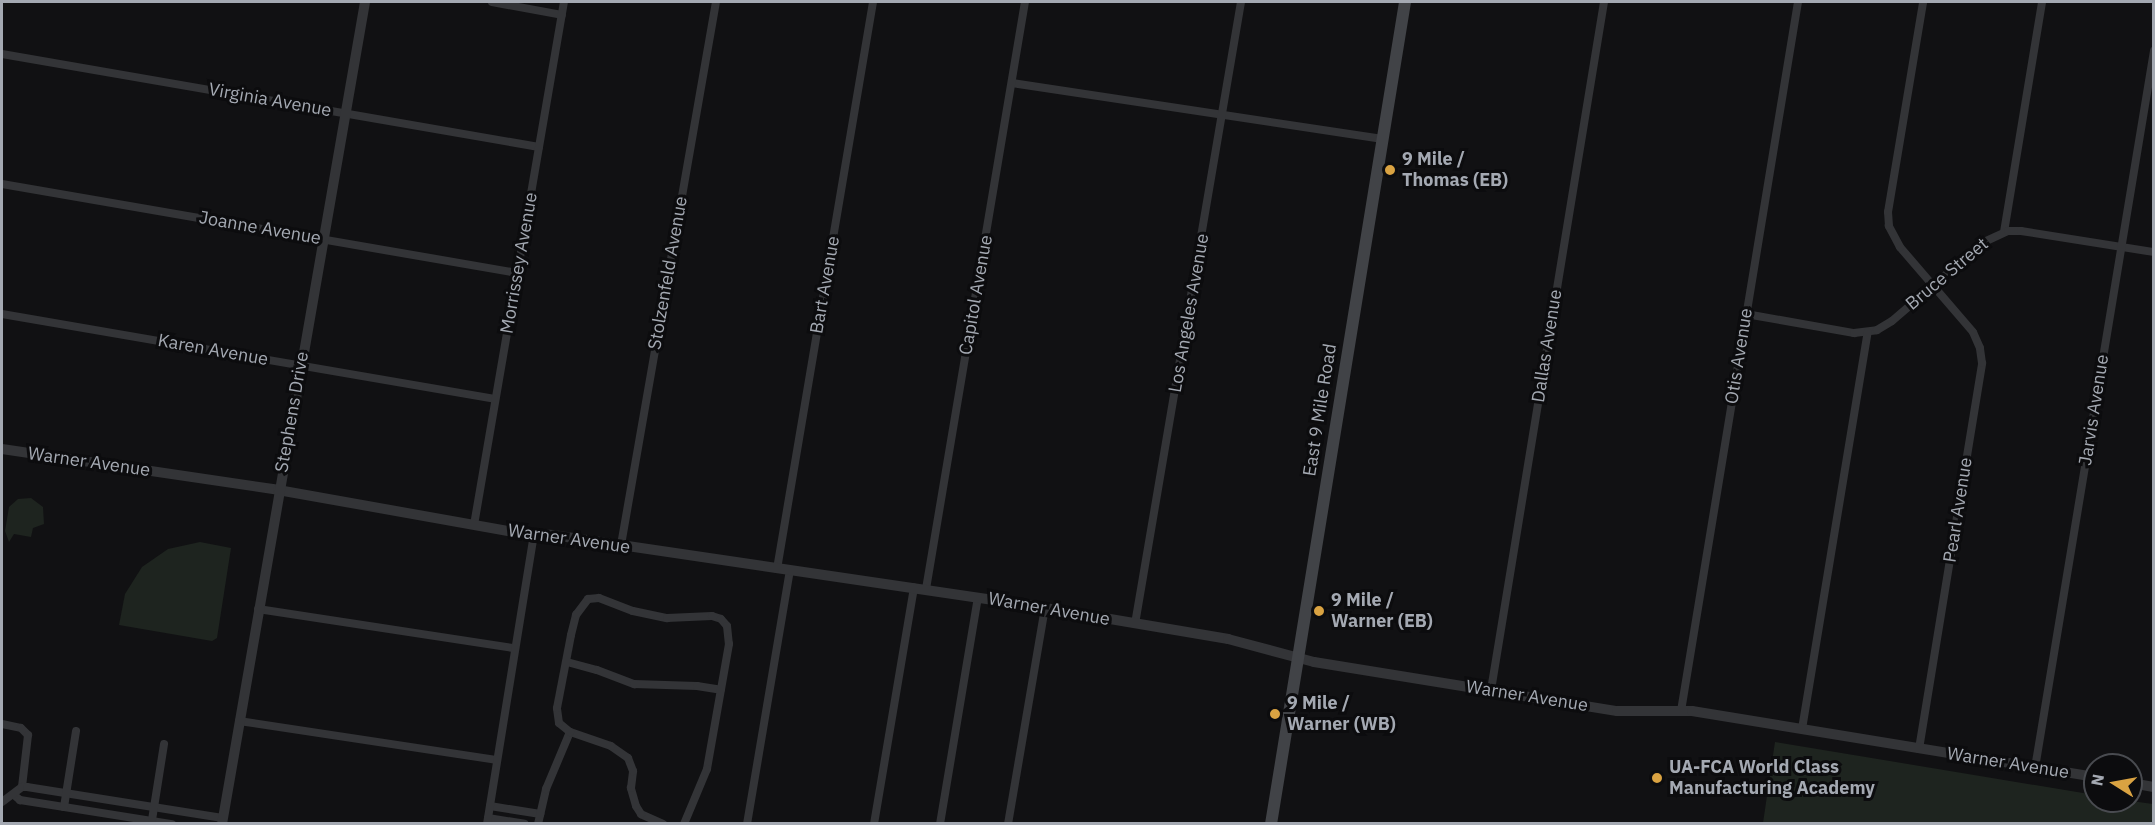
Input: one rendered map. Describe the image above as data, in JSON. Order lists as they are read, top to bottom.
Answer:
{
  "streets": {
    "main road": ["East 9 Mile Road"],
    "street": [
      "Virginia Avenue",
      "Joanne Avenue",
      "Morrissey Avenue",
      "Stolzenfeld Avenue",
      "Bruce Street",
      "Bart Avenue",
      "Capitol Avenue",
      "Los Angeles Avenue",
      "Dallas Avenue",
      "Karen Avenue",
      "Otis Avenue",
      "Jarvis Avenue",
      "Stephens Drive",
      "Warner Avenue",
      "Pearl Avenue"
    ]
  },
  "crossings": [
    ["Virginia Avenue", "Morrissey Avenue"],
    ["Virginia Avenue", "Stephens Drive"],
    ["Joanne Avenue", "Morrissey Avenue"],
    ["Joanne Avenue", "Stephens Drive"],
    ["Morrissey Avenue", "Karen Avenue"],
    ["Morrissey Avenue", "Warner Avenue"],
    ["Stolzenfeld Avenue", "Warner Avenue"],
    ["Bruce Street", "Jarvis Avenue"],
    ["Bruce Street", "Pearl Avenue"],
    ["Bart Avenue", "Warner Avenue"],
    ["Capitol Avenue", "Warner Avenue"],
    ["Los Angeles Avenue", "Warner Avenue"],
    ["Dallas Avenue", "Warner Avenue"],
    ["Karen Avenue", "Stephens Drive"],
    ["Otis Avenue", "Warner Avenue"],
    ["East 9 Mile Road", "Warner Avenue"],
    ["Jarvis Avenue", "Warner Avenue"],
    ["Stephens Drive", "Warner Avenue"],
    ["Warner Avenue", "Pearl Avenue"]
  ],
  "places": [
    "9 Mile / Thomas (EB)",
    "9 Mile / Warner (EB)",
    "9 Mile / Warner (WB)",
    "UA-FCA World Class Manufacturing Academy"
  ],
  "north": "left"
}
